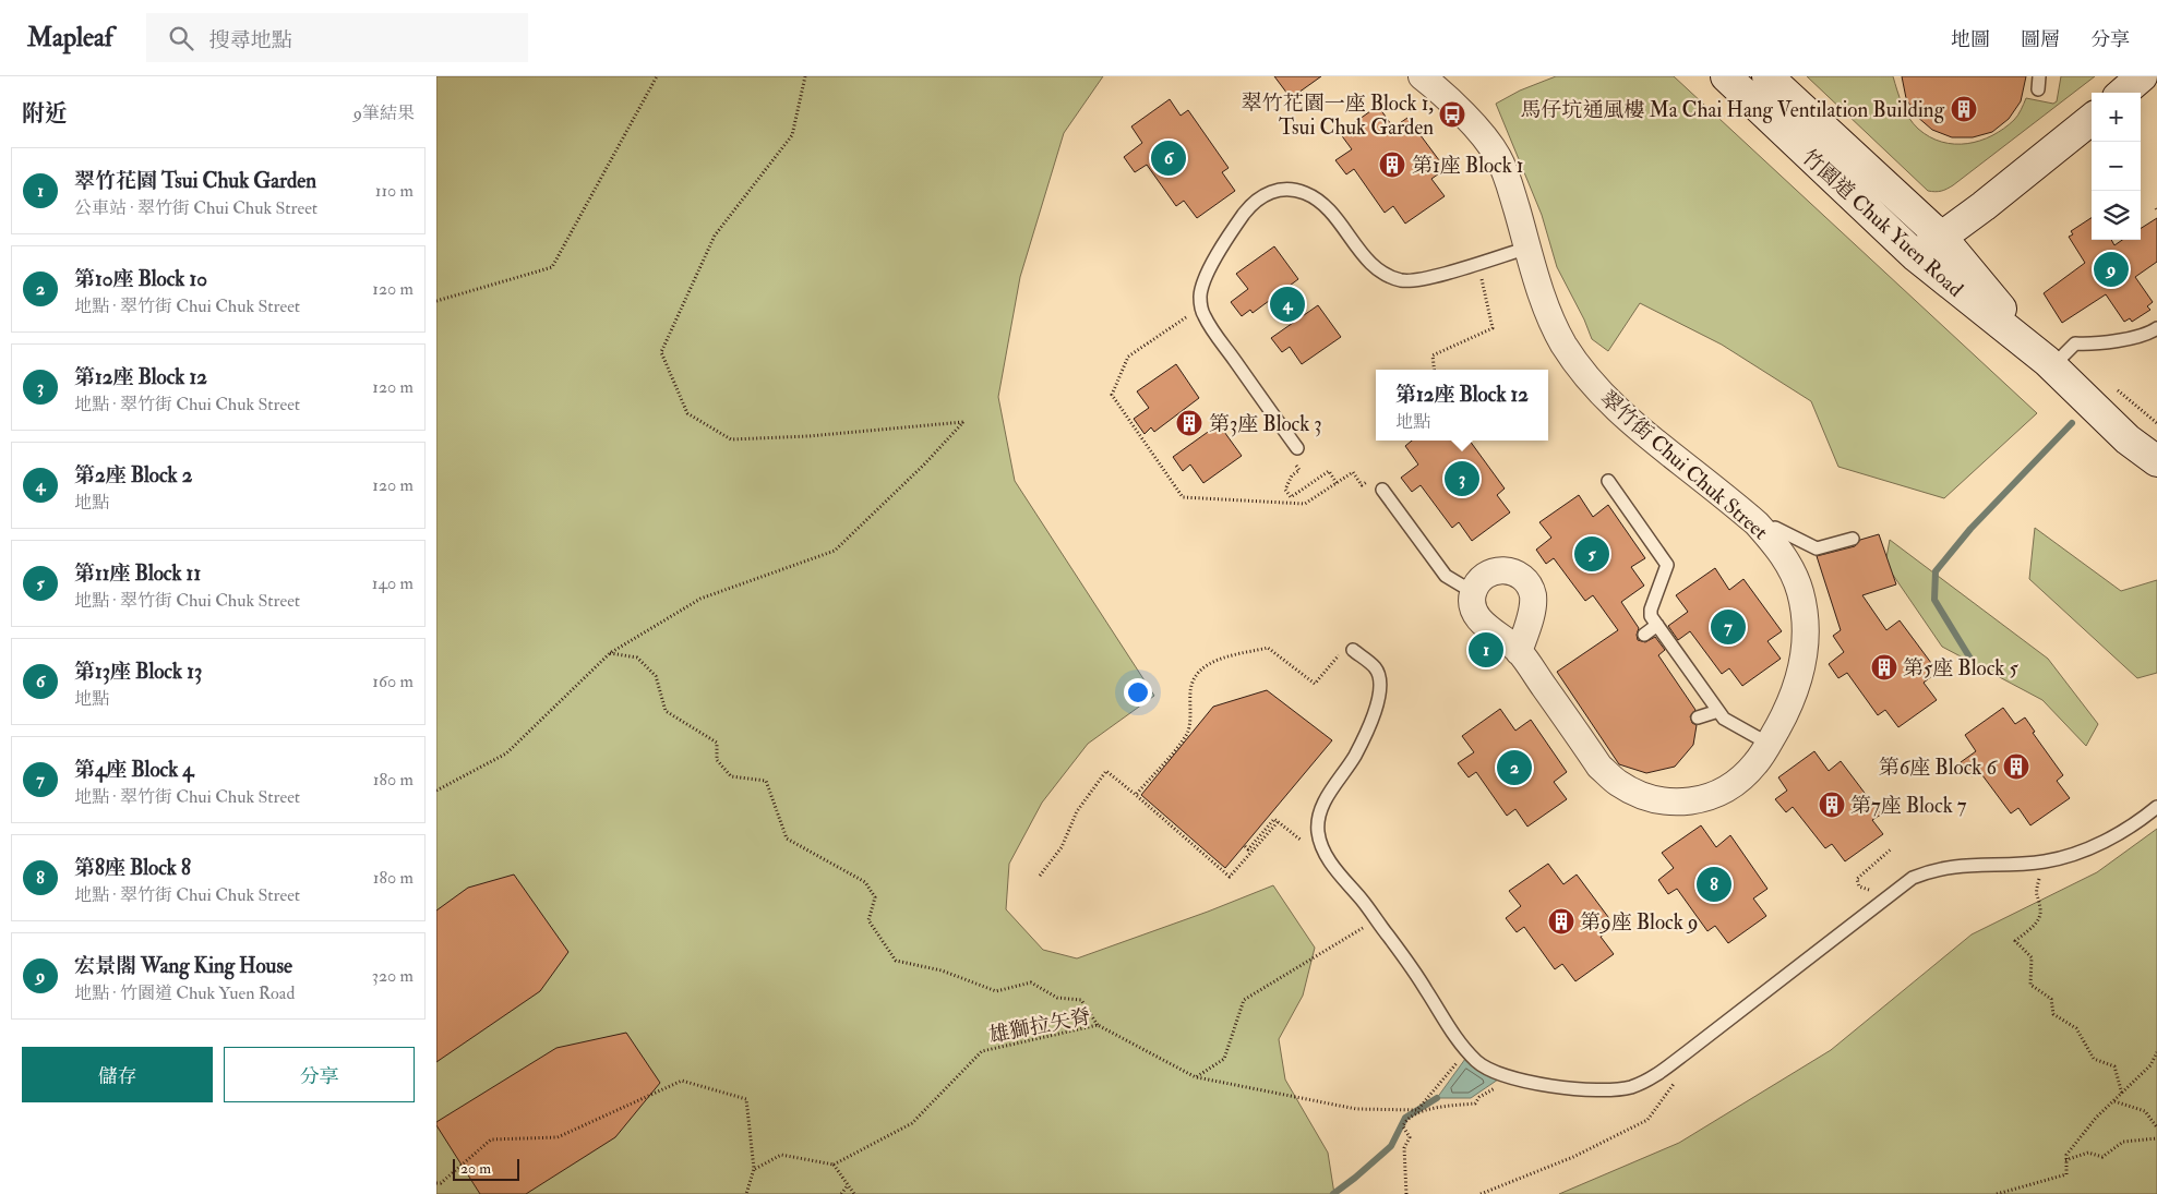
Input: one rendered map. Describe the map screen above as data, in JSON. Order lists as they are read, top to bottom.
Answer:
{
  "streets": {
    "main road": ["竹園道 Chuk Yuen Road"],
    "street": ["翠竹街 Chui Chuk Street"],
    "path": ["雄獅拉矢脊"]
  },
  "places": {
    "building": [
      "馬仔坑通風樓 Ma Chai Hang Ventilation Building",
      "第1座 Block 1",
      "第3座 Block 3",
      "第5座 Block 5",
      "第6座 Block 6",
      "第7座 Block 7",
      "第9座 Block 9"
    ],
    "bus stop": ["翠竹花園一座 Block 1, Tsui Chuk Garden"]
  },
  "scale_bar": "20 m",
  "page": {
    "header": "Mapleaf",
    "search": "搜尋地點",
    "nav": ["地圖", "圖層", "分享"],
    "heading": ["附近", "9筆結果"],
    "map_buttons": ["+", "−"],
    "pins": [
      "6",
      "9",
      "4",
      "3",
      "5",
      "7",
      "1",
      "2",
      "8"
    ],
    "list": [
      {
        "mark": "1",
        "name": "翠竹花園 Tsui Chuk Garden",
        "note": "公車站 · 翠竹街 Chui Chuk Street",
        "value": "110 m"
      },
      {
        "mark": "2",
        "name": "第10座 Block 10",
        "note": "地點 · 翠竹街 Chui Chuk Street",
        "value": "120 m"
      },
      {
        "mark": "3",
        "name": "第12座 Block 12",
        "note": "地點 · 翠竹街 Chui Chuk Street",
        "value": "120 m"
      },
      {
        "mark": "4",
        "name": "第2座 Block 2",
        "note": "地點",
        "value": "120 m"
      },
      {
        "mark": "5",
        "name": "第11座 Block 11",
        "note": "地點 · 翠竹街 Chui Chuk Street",
        "value": "140 m"
      },
      {
        "mark": "6",
        "name": "第13座 Block 13",
        "note": "地點",
        "value": "160 m"
      },
      {
        "mark": "7",
        "name": "第4座 Block 4",
        "note": "地點 · 翠竹街 Chui Chuk Street",
        "value": "180 m"
      },
      {
        "mark": "8",
        "name": "第8座 Block 8",
        "note": "地點 · 翠竹街 Chui Chuk Street",
        "value": "180 m"
      },
      {
        "mark": "9",
        "name": "宏景閣 Wang King House",
        "note": "地點 · 竹園道 Chuk Yuen Road",
        "value": "320 m"
      }
    ],
    "popup": ["第12座 Block 12", "地點"],
    "buttons": ["儲存", "分享"],
    "scale": "20 m"
  }
}
